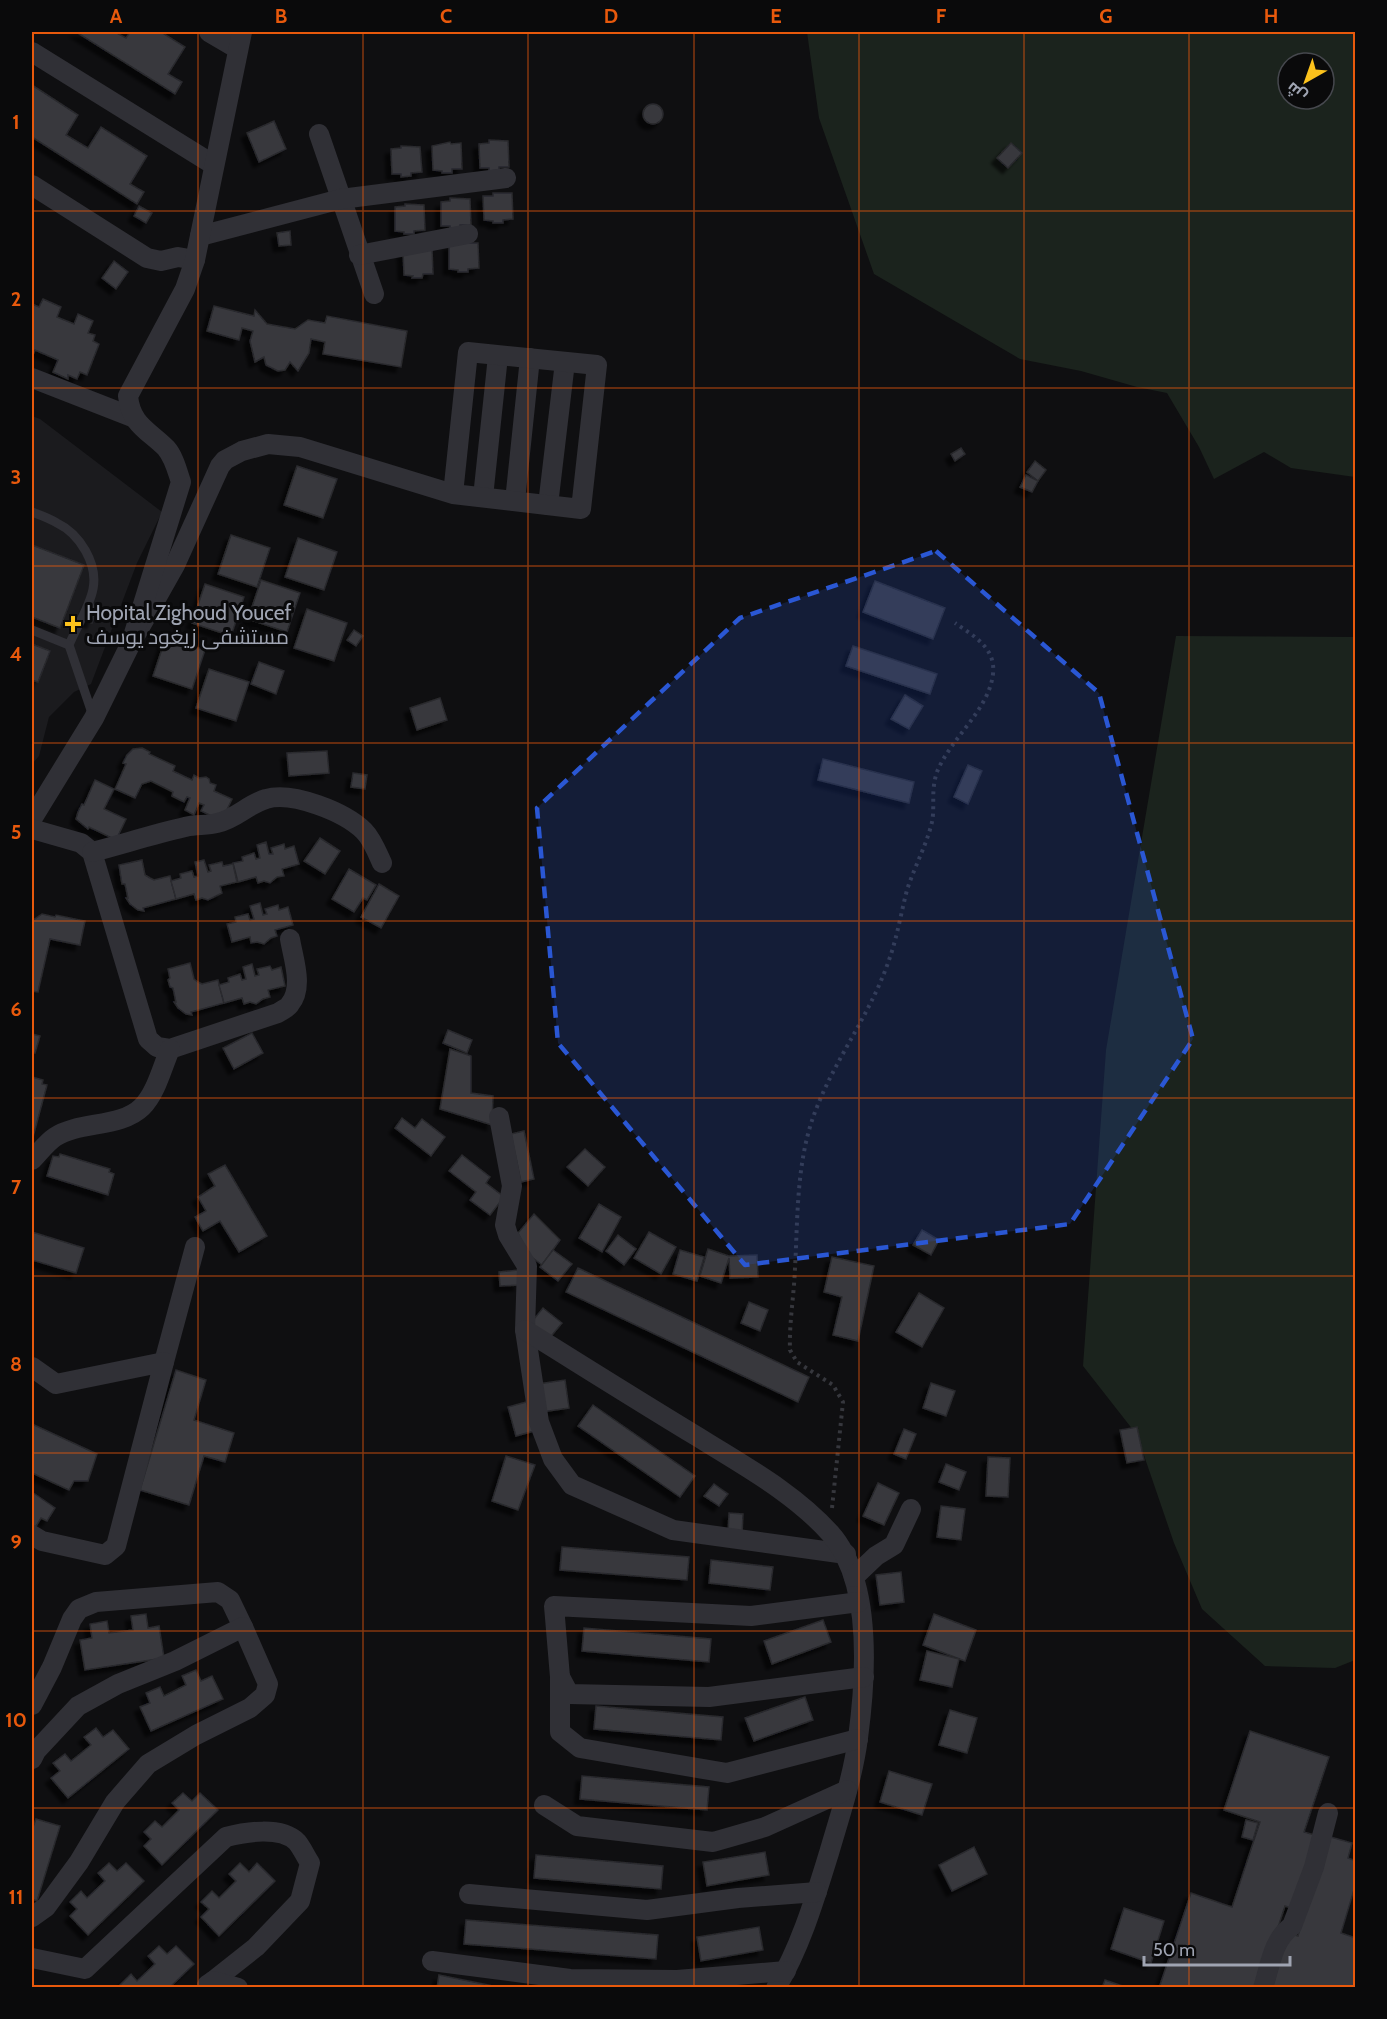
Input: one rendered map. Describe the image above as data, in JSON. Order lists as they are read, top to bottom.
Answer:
{
  "places": {
    "health": ["Hopital Zighoud Youcef مستشفى زيغود يوسف"]
  },
  "scale_bar": "50 m",
  "north": "bottom left",
  "grid": {
    "columns": [
      "A",
      "B",
      "C",
      "D",
      "E",
      "F",
      "G",
      "H"
    ],
    "rows": [
      "1",
      "2",
      "3",
      "4",
      "5",
      "6",
      "7",
      "8",
      "9",
      "10",
      "11"
    ]
  }
}
